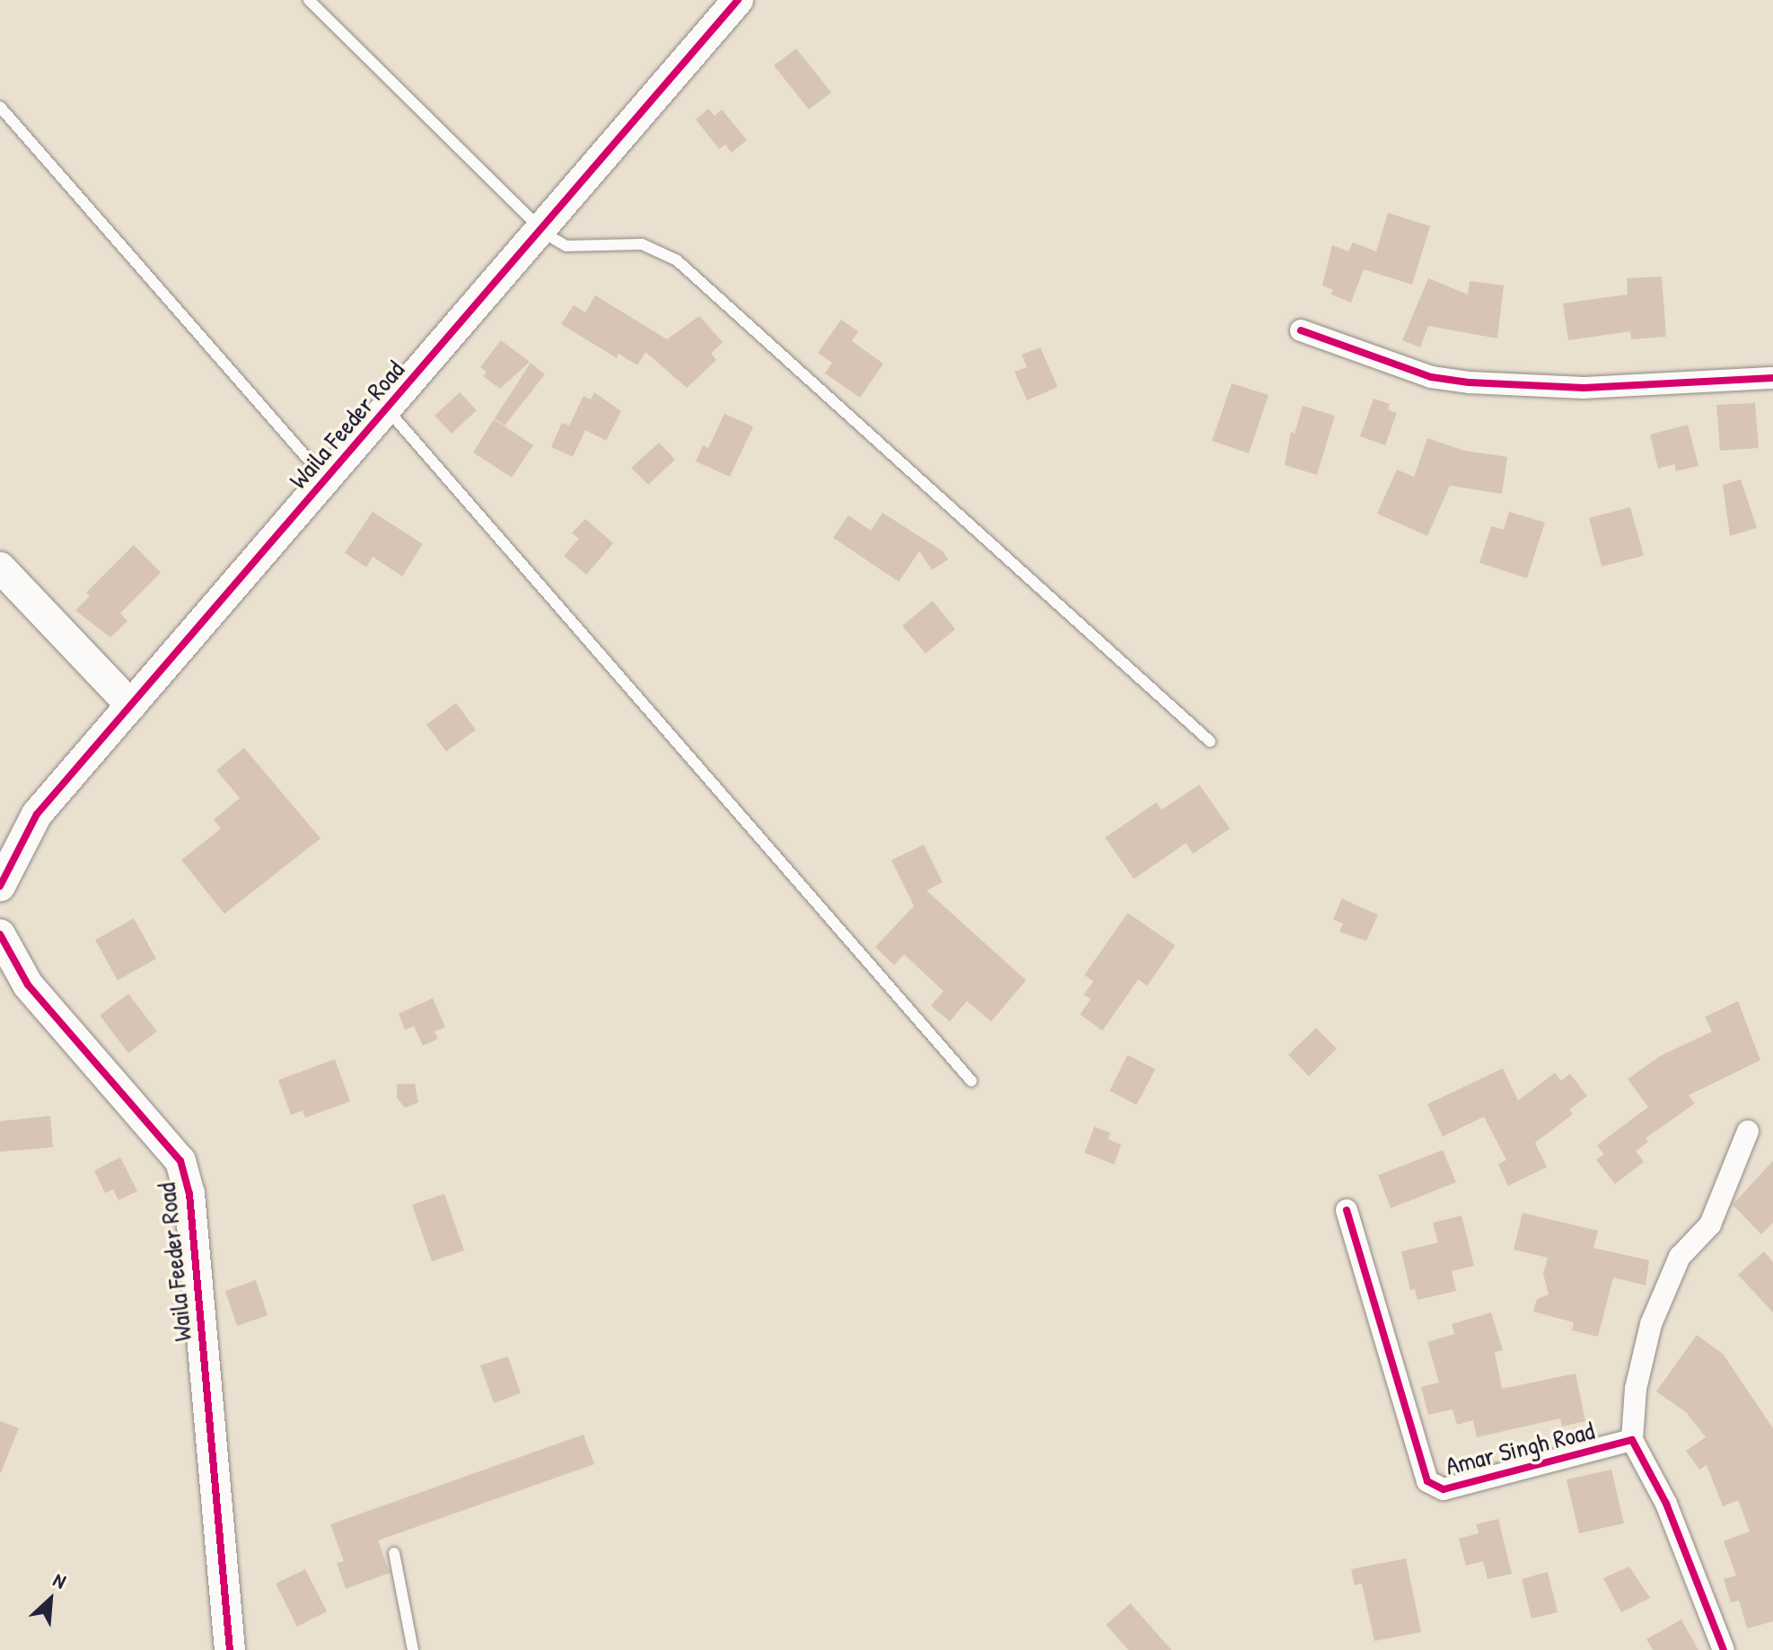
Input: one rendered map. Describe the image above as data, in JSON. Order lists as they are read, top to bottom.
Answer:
{
  "streets": {
    "street": ["Waila Feeder Road", "Amar Singh Road"]
  },
  "north": "top right"
}
